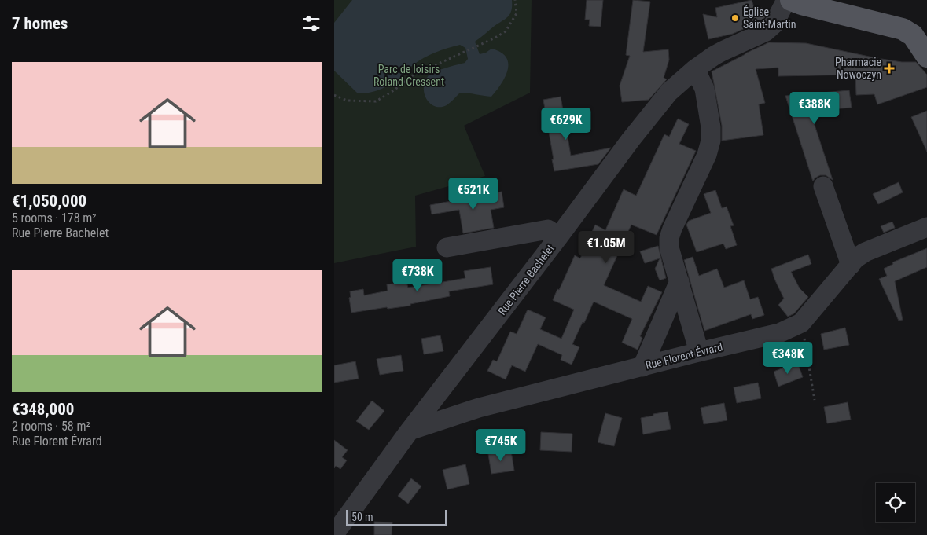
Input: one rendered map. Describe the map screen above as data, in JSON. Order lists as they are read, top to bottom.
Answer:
{
  "streets": {
    "street": ["Rue Pierre Bachelet", "Rue Florent Évrard"]
  },
  "crossings": [
    ["Rue Pierre Bachelet", "Rue Florent Évrard"]
  ],
  "parks": ["Parc de loisirs Roland Cressent"],
  "places": {
    "other": ["Église Saint-Martin"],
    "health": ["Pharmacie Nowoczyn"]
  },
  "scale_bar": "50 m",
  "page": {
    "heading": "7 homes",
    "list": [
      {
        "name": "€1,050,000",
        "note": "5 rooms · 178 m² · Rue Pierre Bachelet"
      },
      {
        "name": "€348,000",
        "note": "2 rooms · 58 m² · Rue Florent Évrard"
      }
    ],
    "price": [
      "€388K",
      "€629K",
      "€521K",
      "€1.05M",
      "€738K",
      "€348K",
      "€745K"
    ],
    "scale": "50 m"
  }
}
